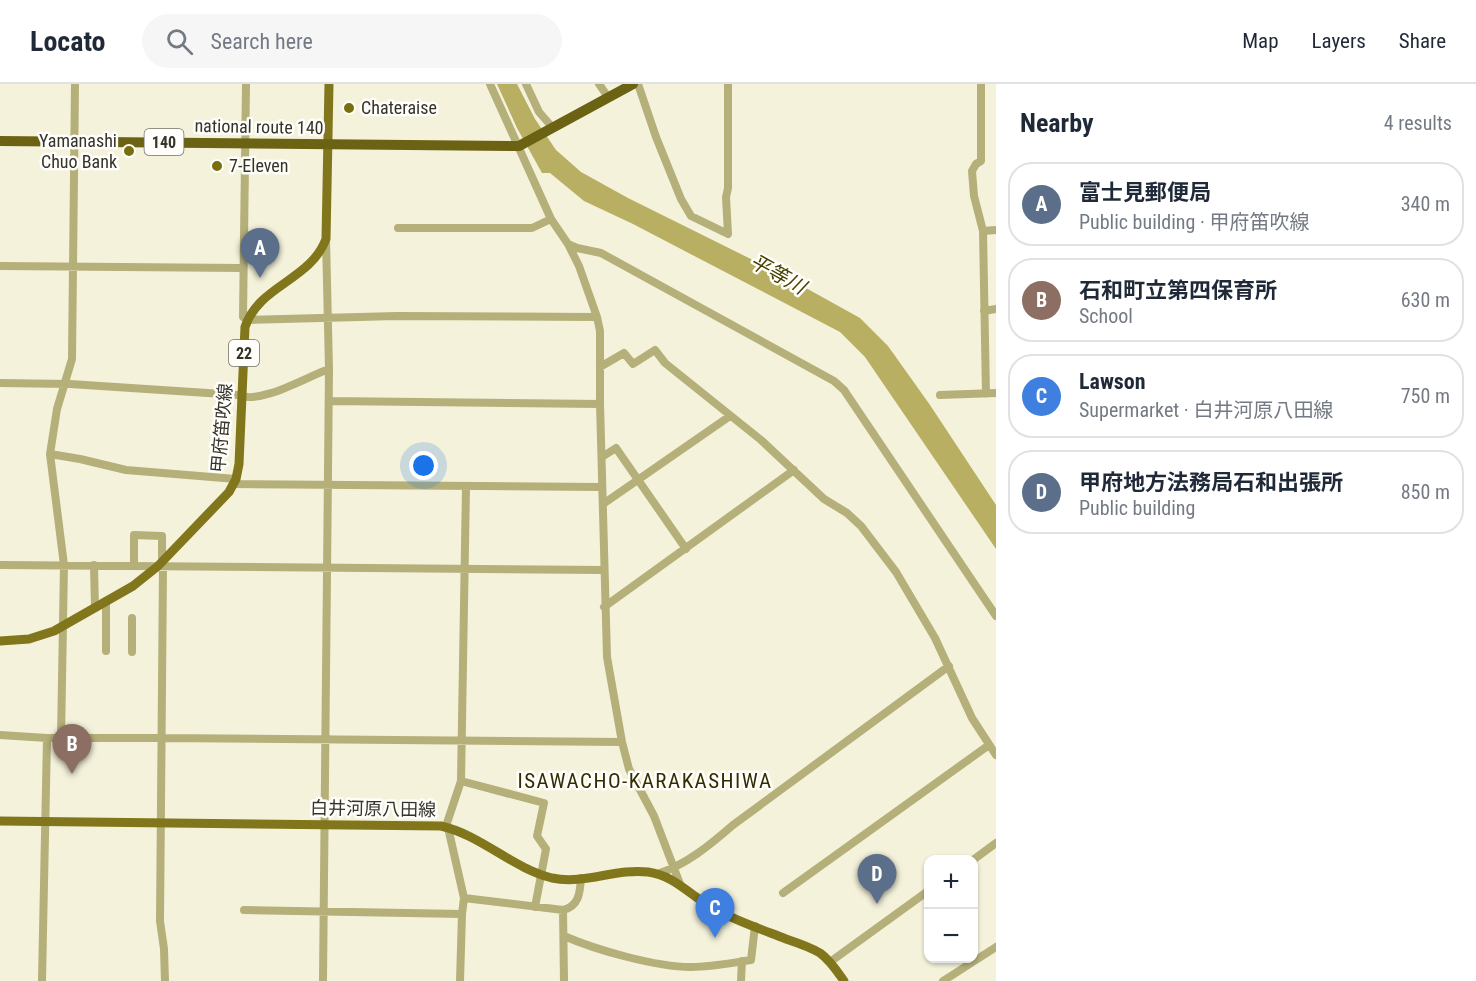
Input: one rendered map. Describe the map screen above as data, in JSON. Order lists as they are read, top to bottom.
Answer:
{
  "streets": {
    "highway": ["national route 140", "140"],
    "main road": ["22", "甲府笛吹線", "白井河原八田線"]
  },
  "crossings": [
    ["22", "甲府笛吹線"]
  ],
  "districts": ["ISAWACHO-KARAKASHIWA"],
  "water": ["平等川"],
  "places": ["Chateraise", "Yamanashi Chuo Bank", "7-Eleven"],
  "page": {
    "header": "Locato",
    "search": "Search here",
    "nav": ["Map", "Layers", "Share"],
    "heading": ["Nearby", "4 results"],
    "list": [
      {
        "mark": "A",
        "name": "富士見郵便局",
        "note": "Public building · 甲府笛吹線",
        "value": "340 m"
      },
      {
        "mark": "B",
        "name": "石和町立第四保育所",
        "note": "School",
        "value": "630 m"
      },
      {
        "mark": "C",
        "name": "Lawson",
        "note": "Supermarket · 白井河原八田線",
        "value": "750 m"
      },
      {
        "mark": "D",
        "name": "甲府地方法務局石和出張所",
        "note": "Public building",
        "value": "850 m"
      }
    ],
    "pins": [
      "A",
      "B",
      "D",
      "C"
    ],
    "map_buttons": ["+", "−"]
  }
}
